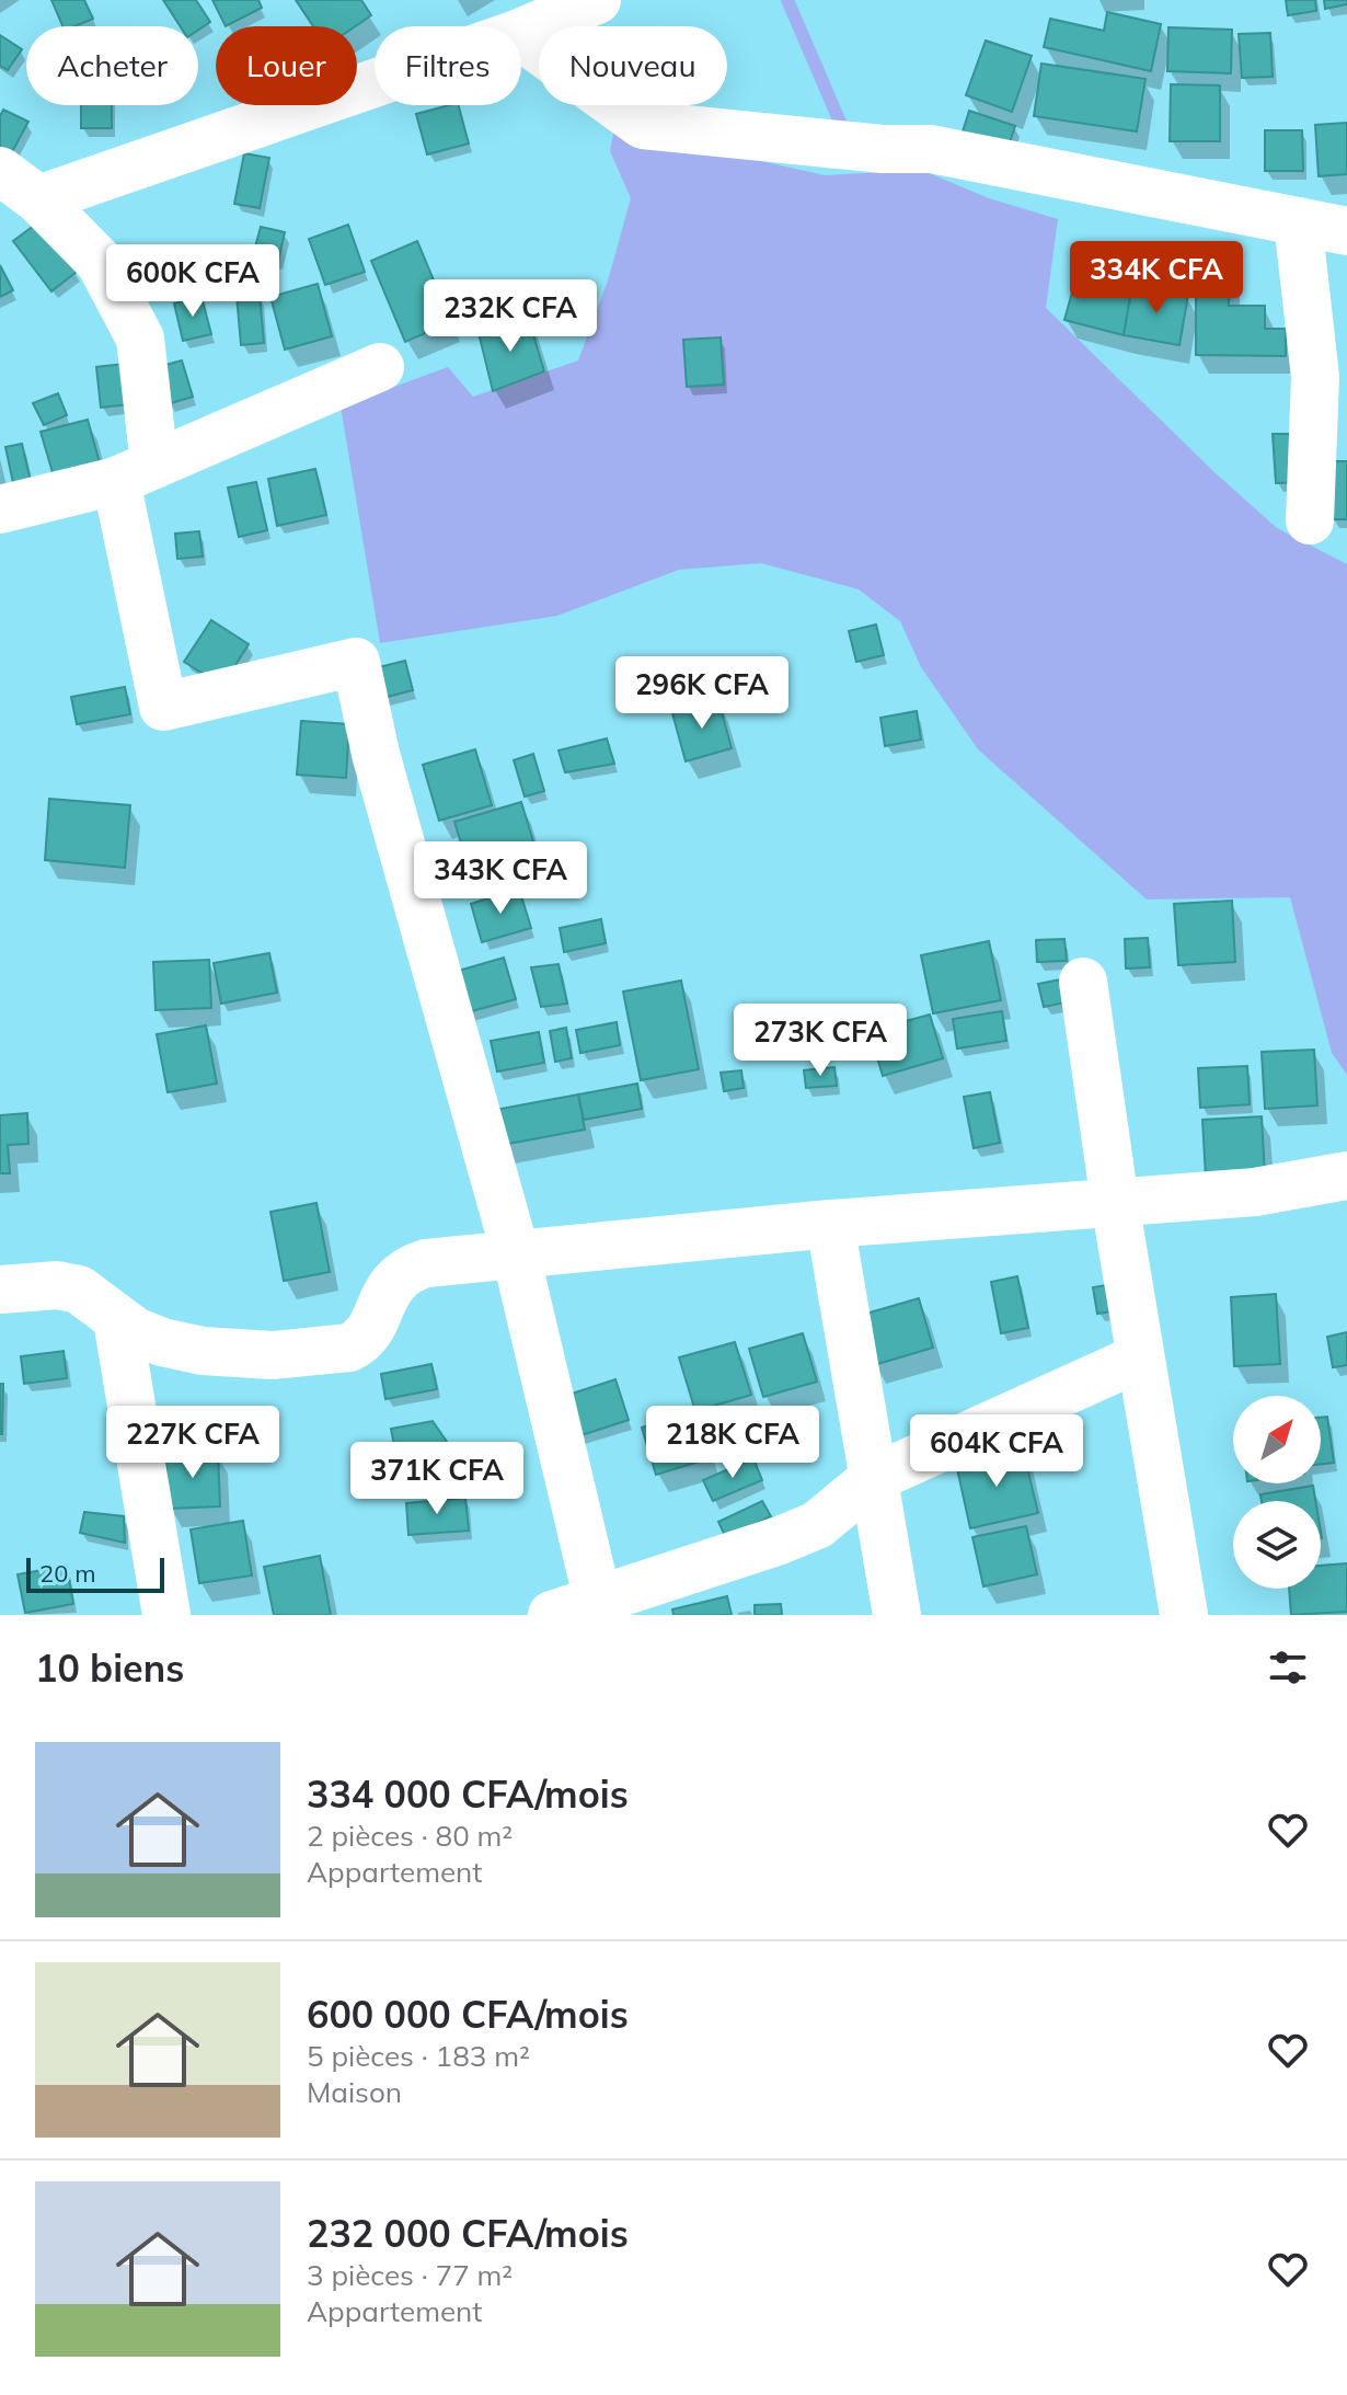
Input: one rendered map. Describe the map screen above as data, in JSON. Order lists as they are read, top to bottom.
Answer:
{
  "scale_bar": "20 m",
  "north": "top right",
  "page": {
    "chip": [
      "Acheter",
      "Louer",
      "Filtres",
      "Nouveau"
    ],
    "price": [
      "334K CFA",
      "600K CFA",
      "232K CFA",
      "296K CFA",
      "343K CFA",
      "273K CFA",
      "227K CFA",
      "218K CFA",
      "604K CFA",
      "371K CFA"
    ],
    "scale": "20 m",
    "heading": "10 biens",
    "list": [
      {
        "name": "334 000 CFA/mois",
        "note": "2 pièces · 80 m² · Appartement"
      },
      {
        "name": "600 000 CFA/mois",
        "note": "5 pièces · 183 m² · Maison"
      },
      {
        "name": "232 000 CFA/mois",
        "note": "3 pièces · 77 m² · Appartement"
      }
    ]
  }
}
